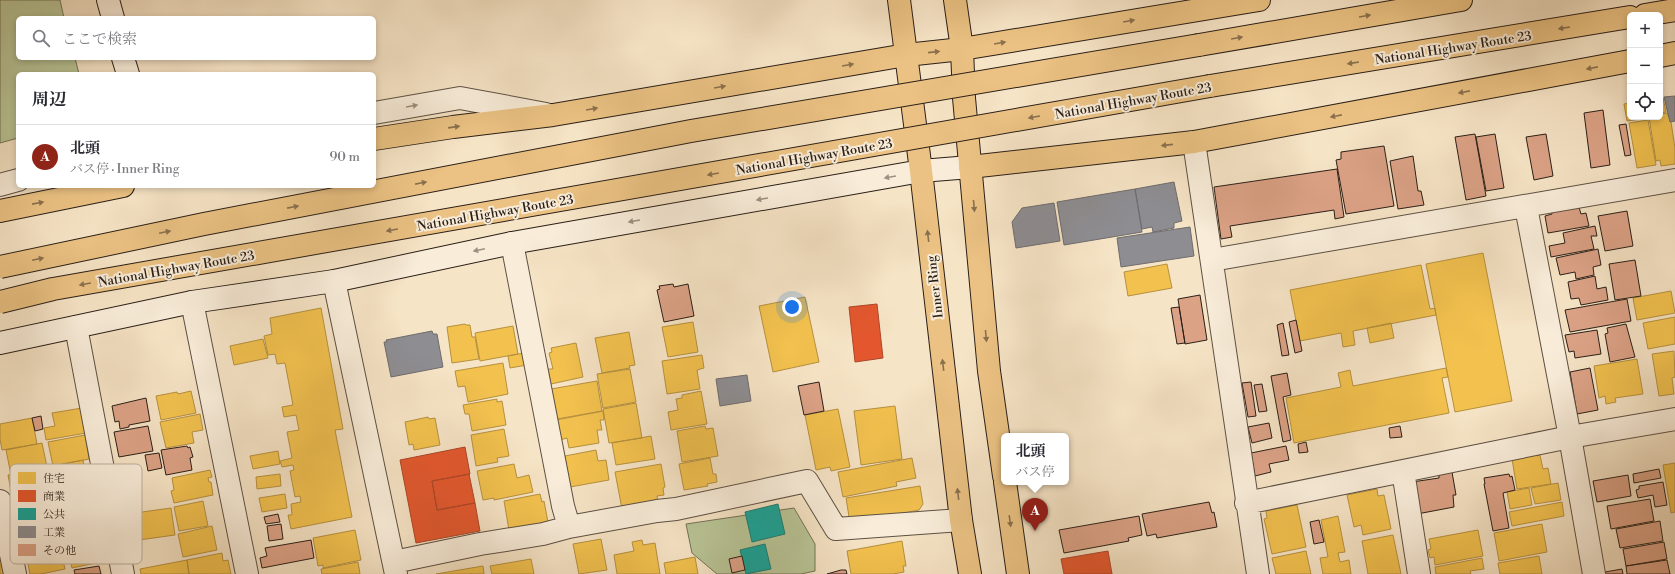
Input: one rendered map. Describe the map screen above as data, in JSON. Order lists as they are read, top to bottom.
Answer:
{
  "streets": {
    "main road": ["National Highway Route 23", "Inner Ring"]
  },
  "legend": [
    "住宅",
    "商業",
    "公共",
    "工業",
    "その他"
  ],
  "page": {
    "map_buttons": ["+", "−"],
    "search": "ここで検索",
    "heading": "周辺",
    "list": [
      {
        "mark": "A",
        "name": "北頭",
        "note": "バス停 · Inner Ring",
        "value": "90 m"
      }
    ],
    "popup": ["北頭", "バス停"],
    "pins": "A"
  }
}
